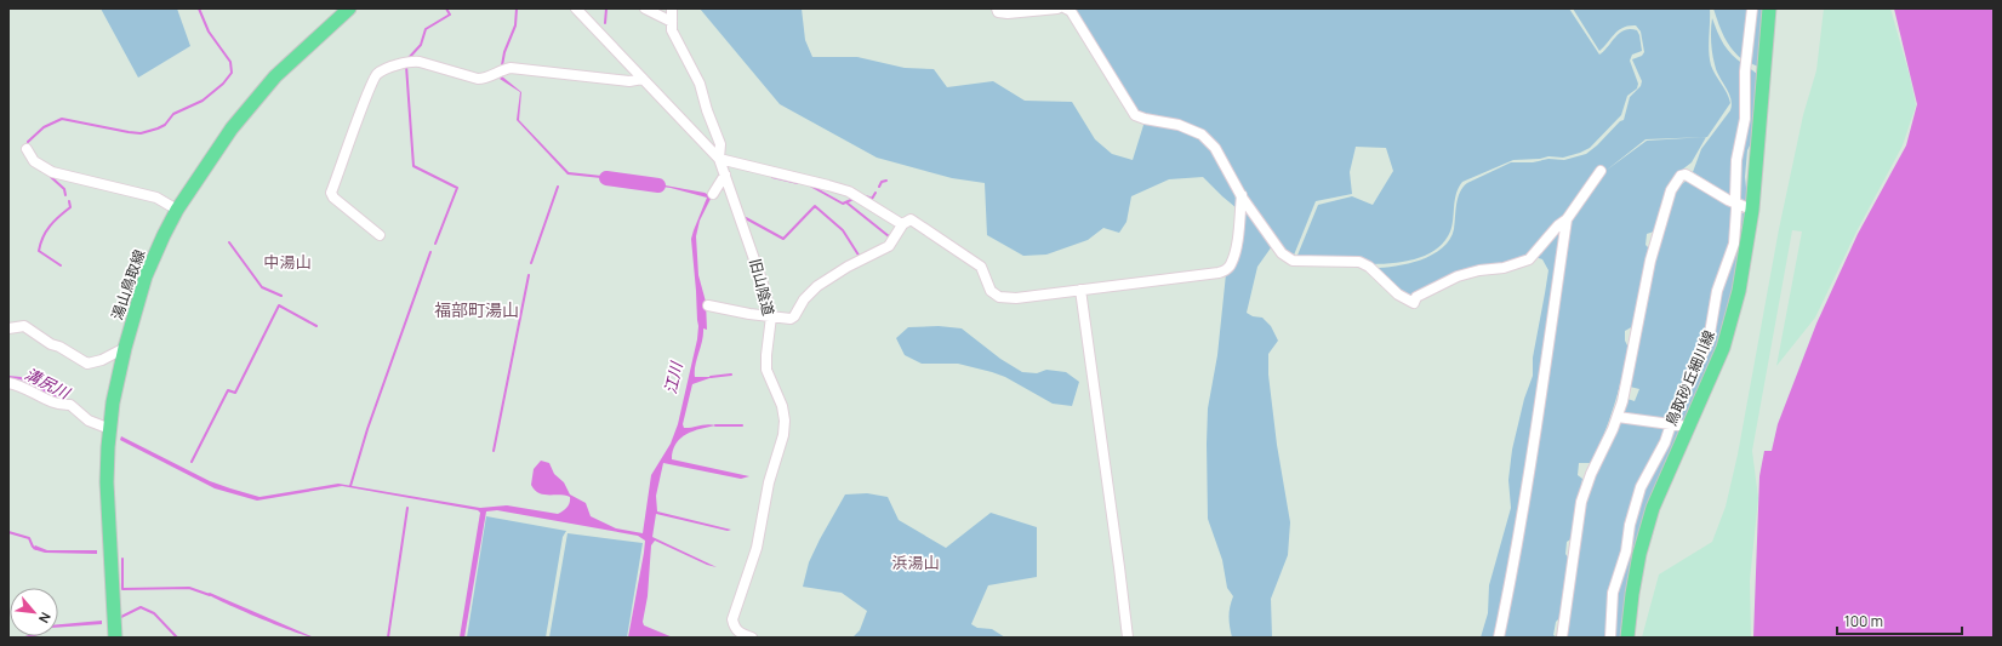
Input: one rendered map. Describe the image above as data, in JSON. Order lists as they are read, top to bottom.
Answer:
{
  "streets": {
    "main road": ["湯山鳥取線", "鳥取砂丘細川線"],
    "street": ["旧山陰道"]
  },
  "districts": ["中湯山", "福部町湯山", "浜湯山"],
  "water": ["江川", "溝尻川"],
  "scale_bar": "100 m",
  "north": "bottom right"
}
